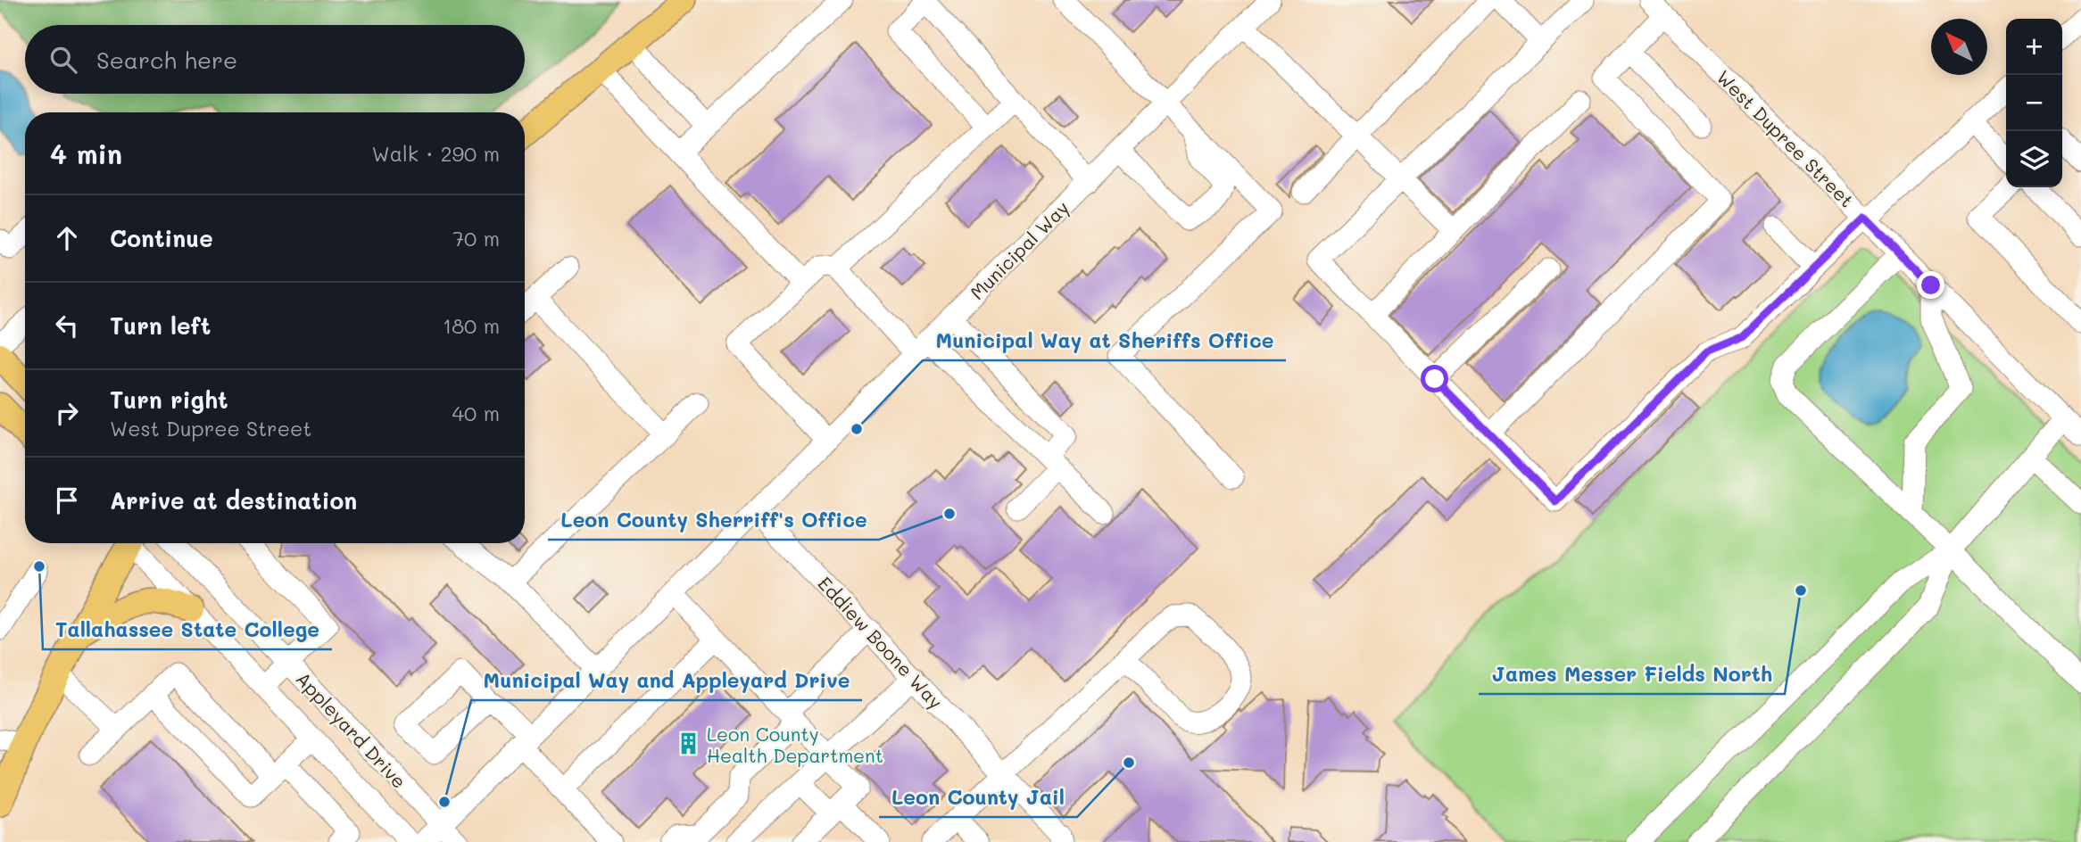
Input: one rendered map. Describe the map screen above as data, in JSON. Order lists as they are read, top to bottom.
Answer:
{
  "streets": {
    "street": [
      "West Dupree Street",
      "Municipal Way",
      "Eddiew Boone Way",
      "Appleyard Drive"
    ]
  },
  "crossings": [
    ["Municipal Way", "Eddiew Boone Way"],
    ["Municipal Way", "Appleyard Drive"]
  ],
  "places": {
    "other": [
      "Municipal Way at Sheriffs Office",
      "Leon County Sherriff's Office",
      "Tallahassee State College",
      "James Messer Fields North",
      "Leon County Jail",
      "Municipal Way and Appleyard Drive"
    ],
    "building": ["Leon County Health Department"]
  },
  "north": "top left",
  "page": {
    "map_buttons": ["+", "−"],
    "search": "Search here",
    "heading": ["4 min", "Walk · 290 m"],
    "list": [
      ["Continue", "70 m"],
      ["Turn left", "180 m"],
      ["Turn right", "West Dupree Street", "40 m"],
      "Arrive at destination"
    ]
  }
}
